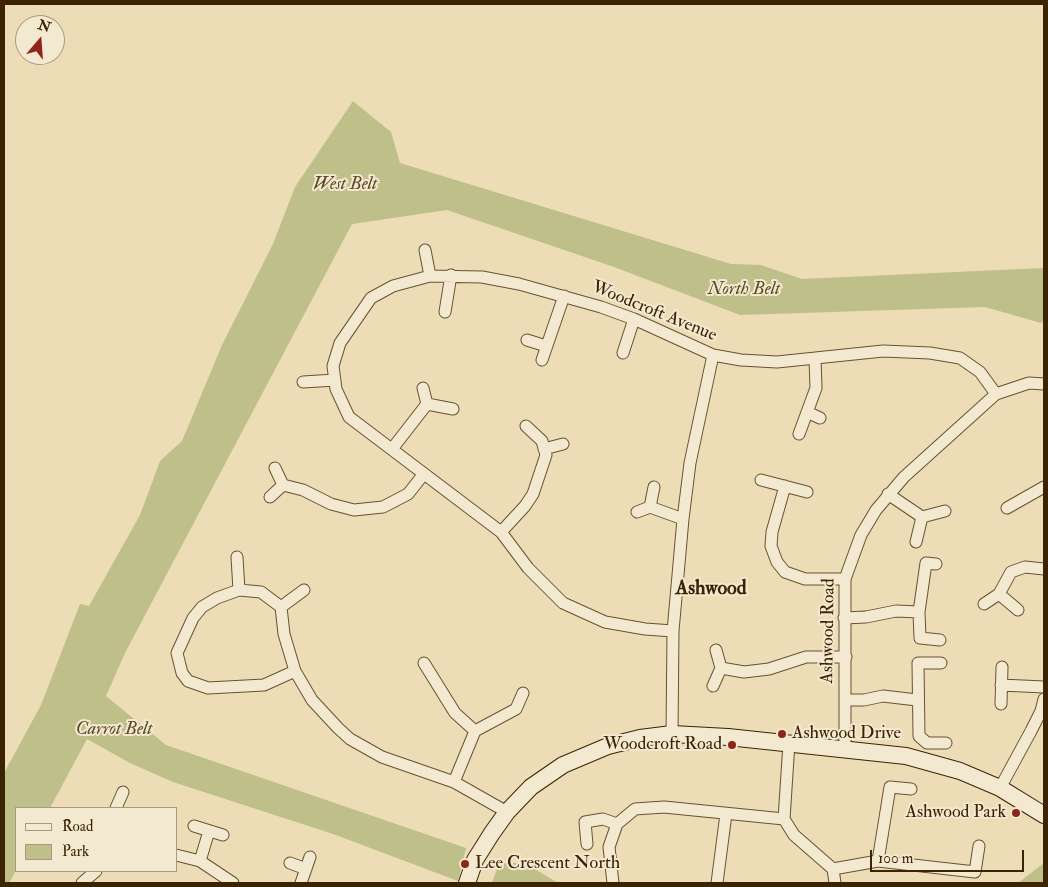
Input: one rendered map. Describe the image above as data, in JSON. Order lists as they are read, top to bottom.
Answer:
{
  "streets": {
    "street": ["Woodcroft Avenue", "Ashwood Road"]
  },
  "crossings": [
    ["Woodcroft Avenue", "Ashwood Road"]
  ],
  "districts": ["Ashwood"],
  "parks": ["West Belt", "North Belt", "Carrot Belt"],
  "places": [
    "Ashwood Drive",
    "Woodcroft Road",
    "Ashwood Park",
    "Lee Crescent North"
  ],
  "legend": ["Road", "Park"],
  "scale_bar": "100 m",
  "north": "top"
}
